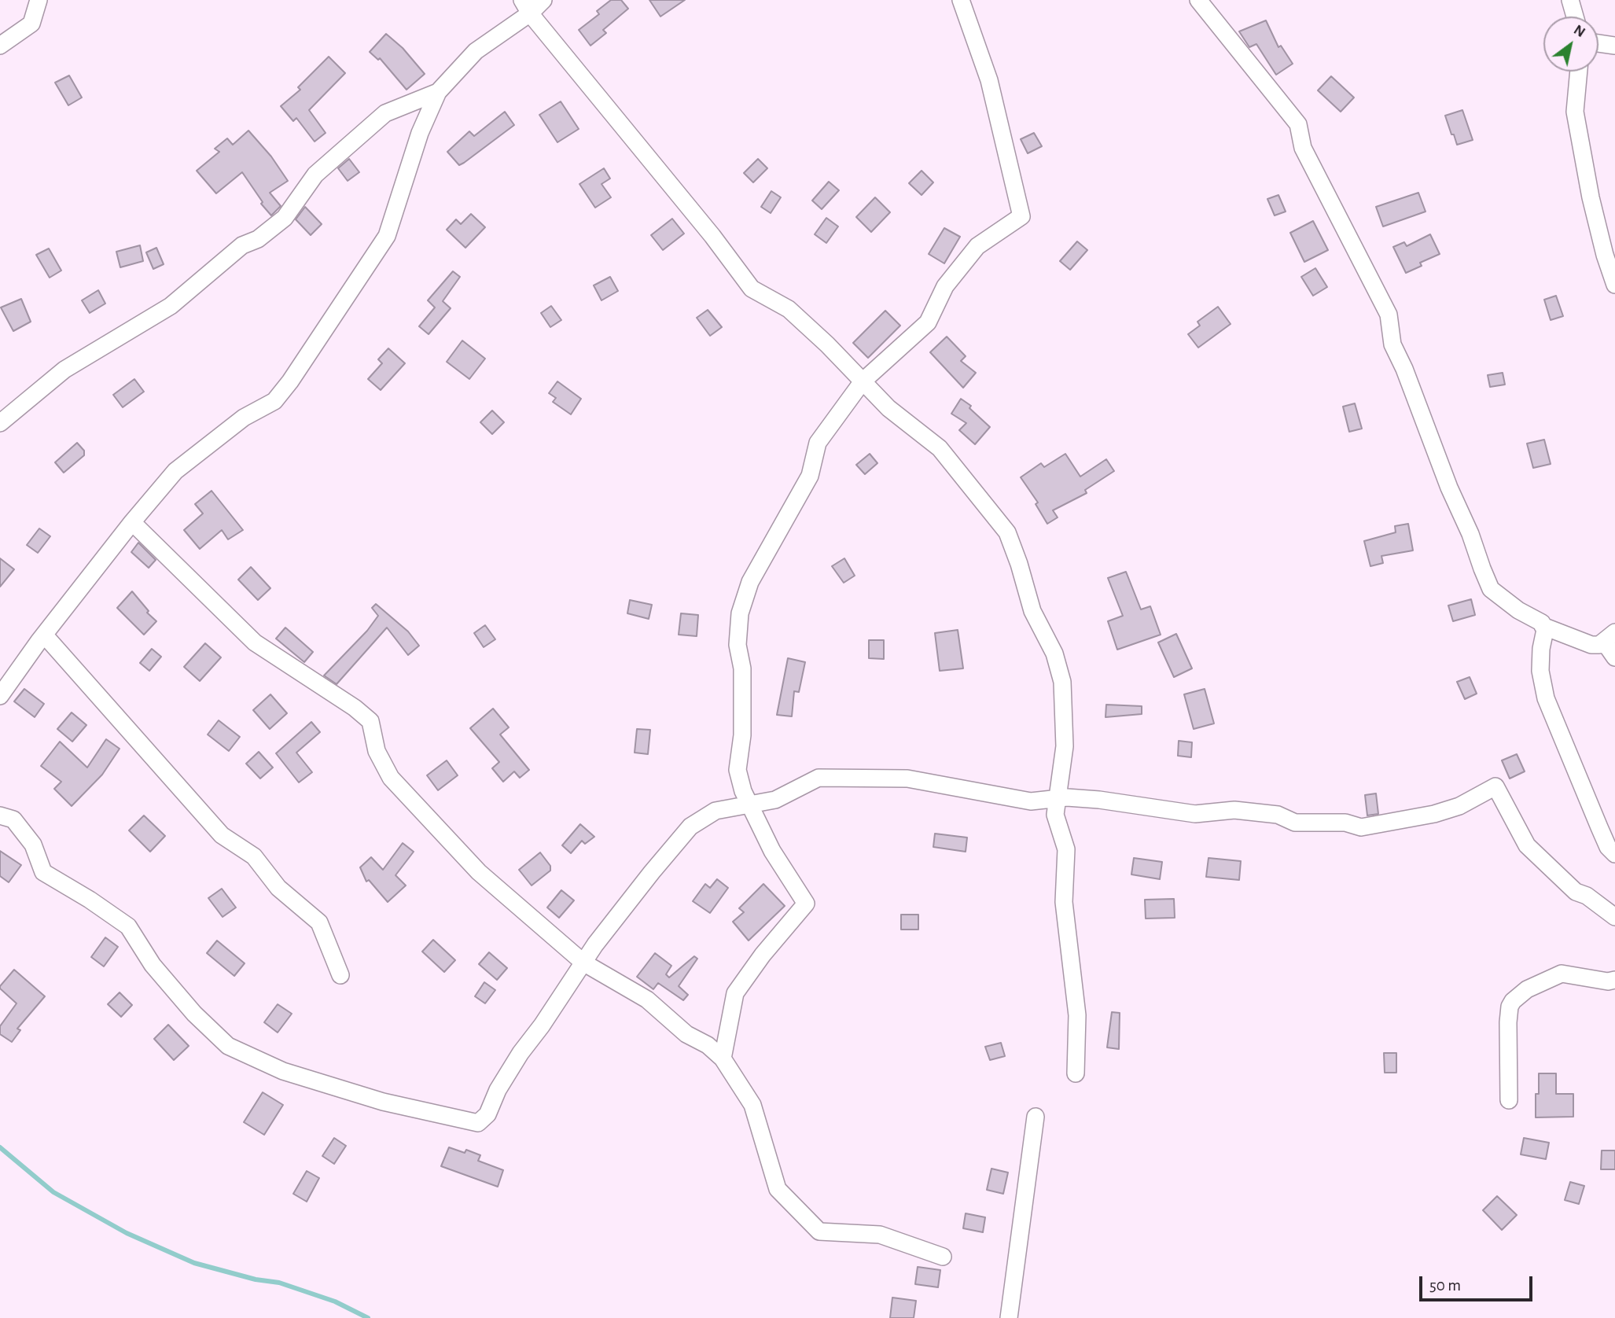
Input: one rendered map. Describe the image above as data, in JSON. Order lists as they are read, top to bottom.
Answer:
{
  "scale_bar": "50 m",
  "north": "top right"
}
